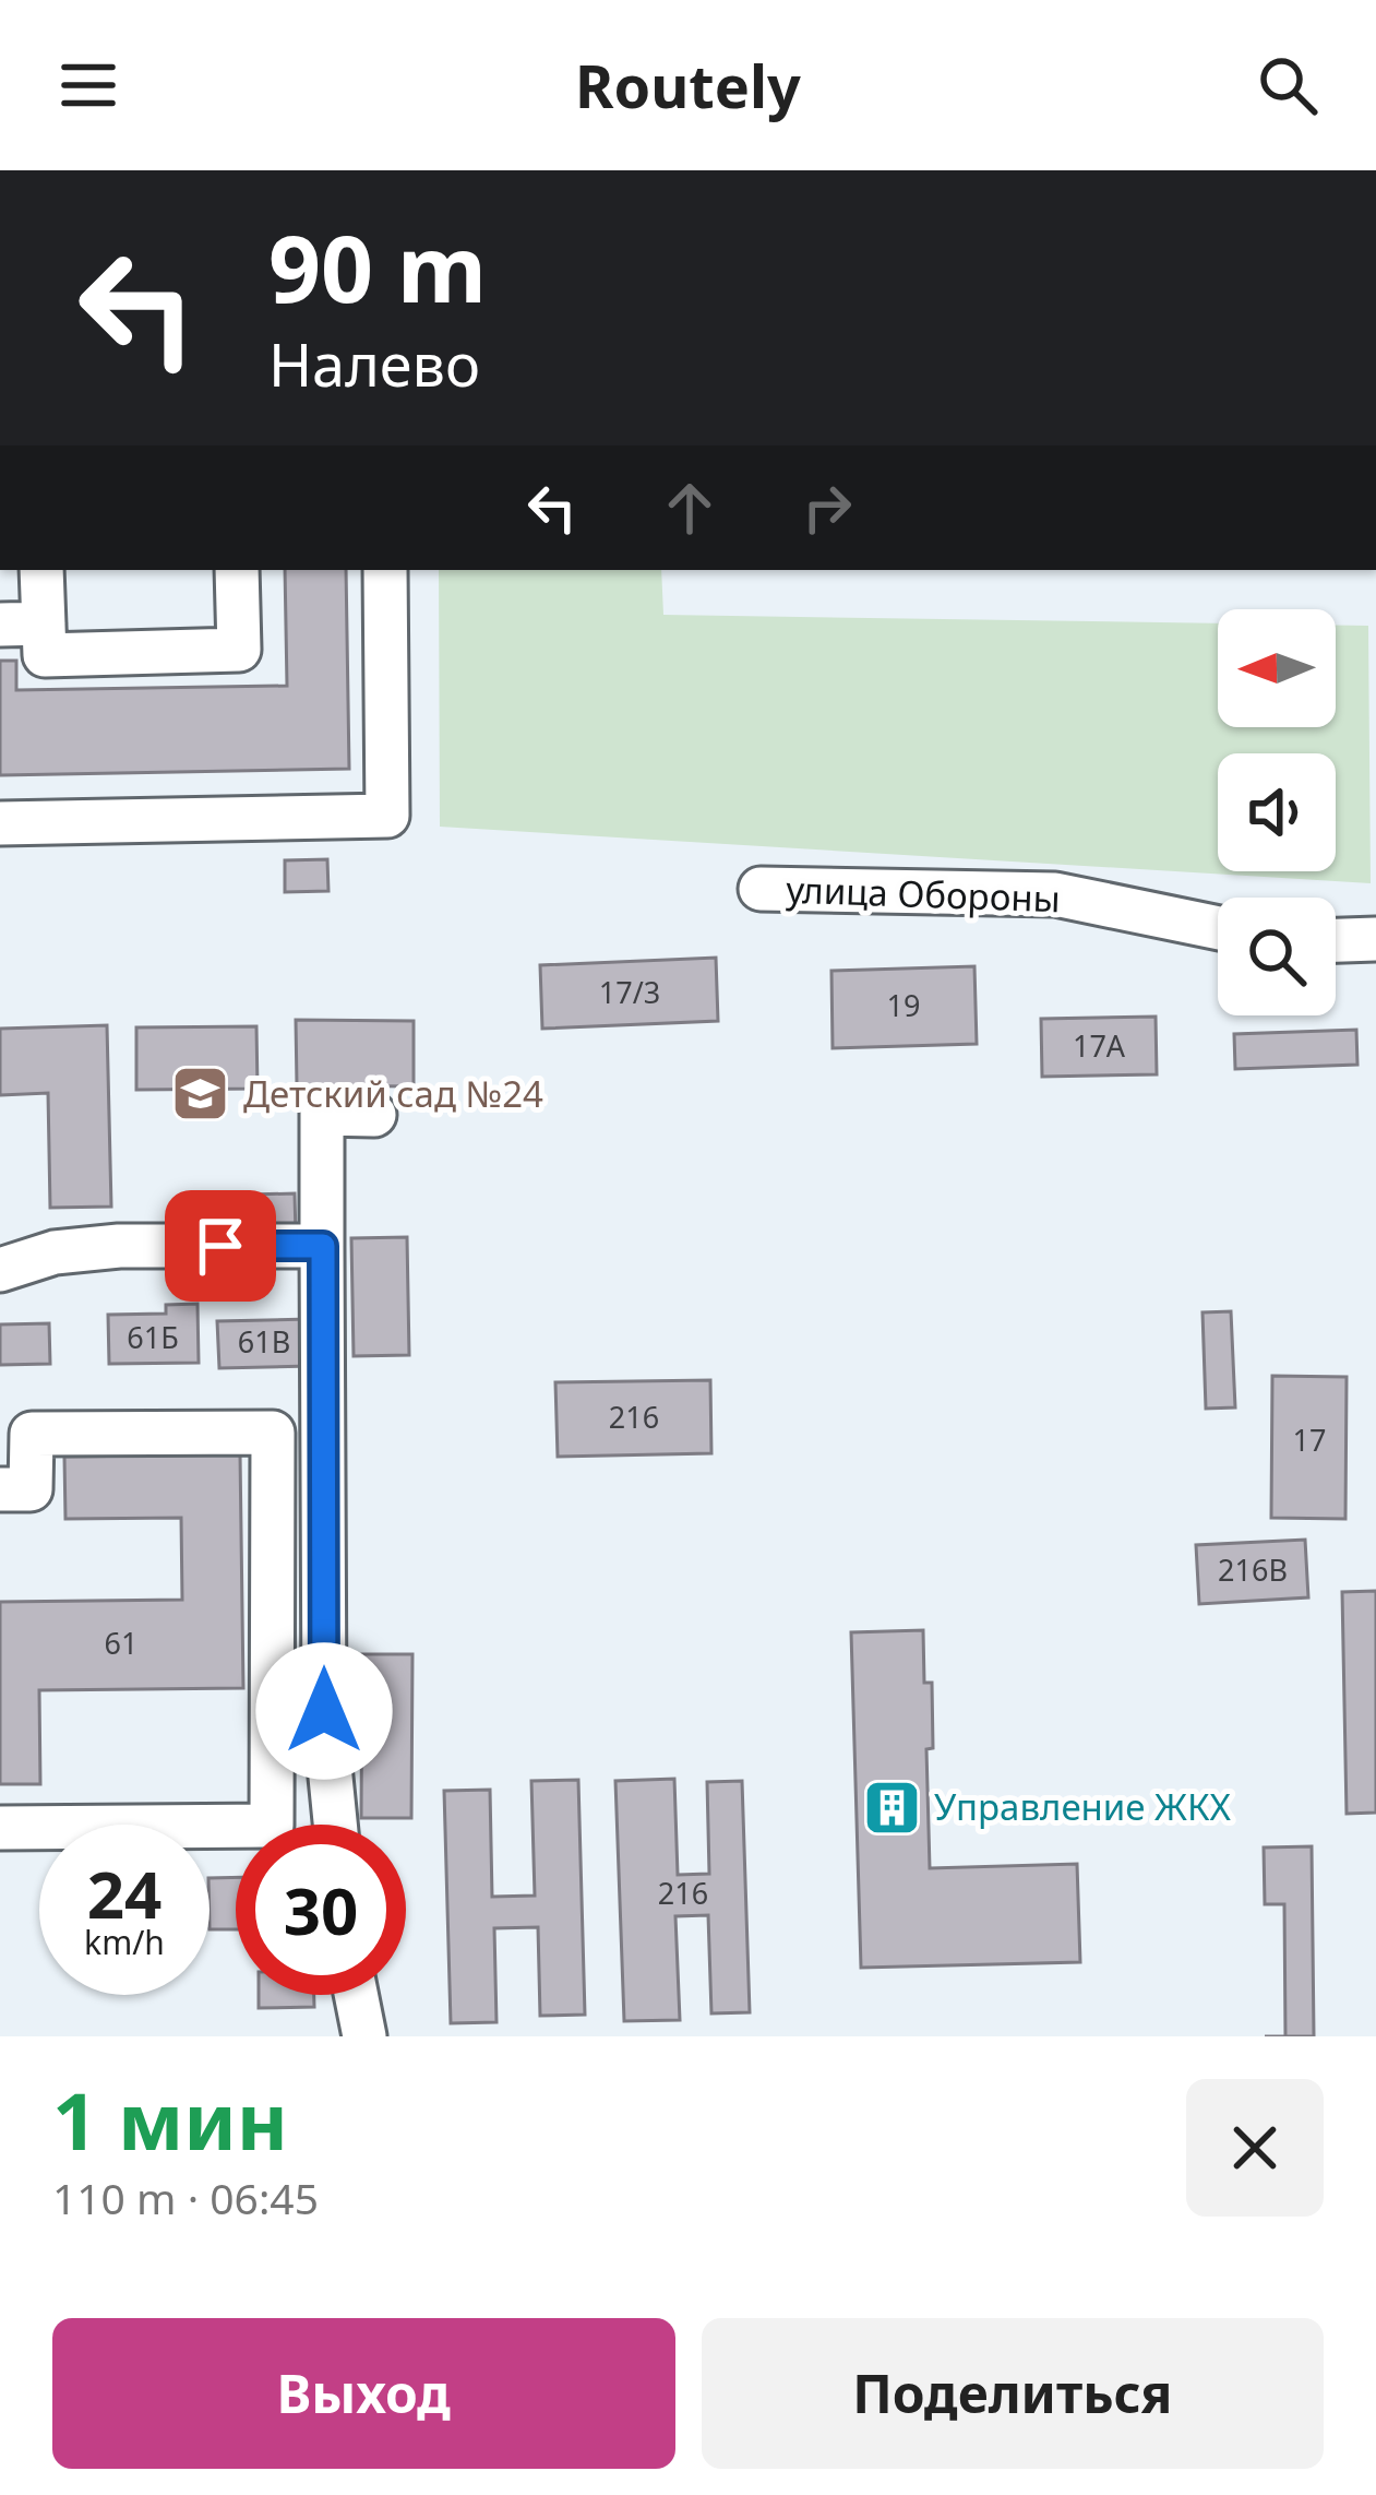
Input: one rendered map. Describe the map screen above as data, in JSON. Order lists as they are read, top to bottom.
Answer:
{
  "streets": {
    "street": ["улица Обороны"]
  },
  "places": {
    "school or university": ["Детский сад №24"],
    "building": ["Управление ЖКХ"]
  },
  "house_numbers": [
    "17/3",
    "19",
    "17А",
    "61Б",
    "61В",
    "216",
    "17",
    "216В",
    "61",
    "216"
  ],
  "north": "left",
  "page": {
    "header": "Routely",
    "turn": ["90 m", "Налево"],
    "speed": "24 km/h",
    "limit": "30",
    "heading": ["1 мин", "110 m · 06:45"],
    "buttons": ["Выход", "Поделиться"]
  }
}
